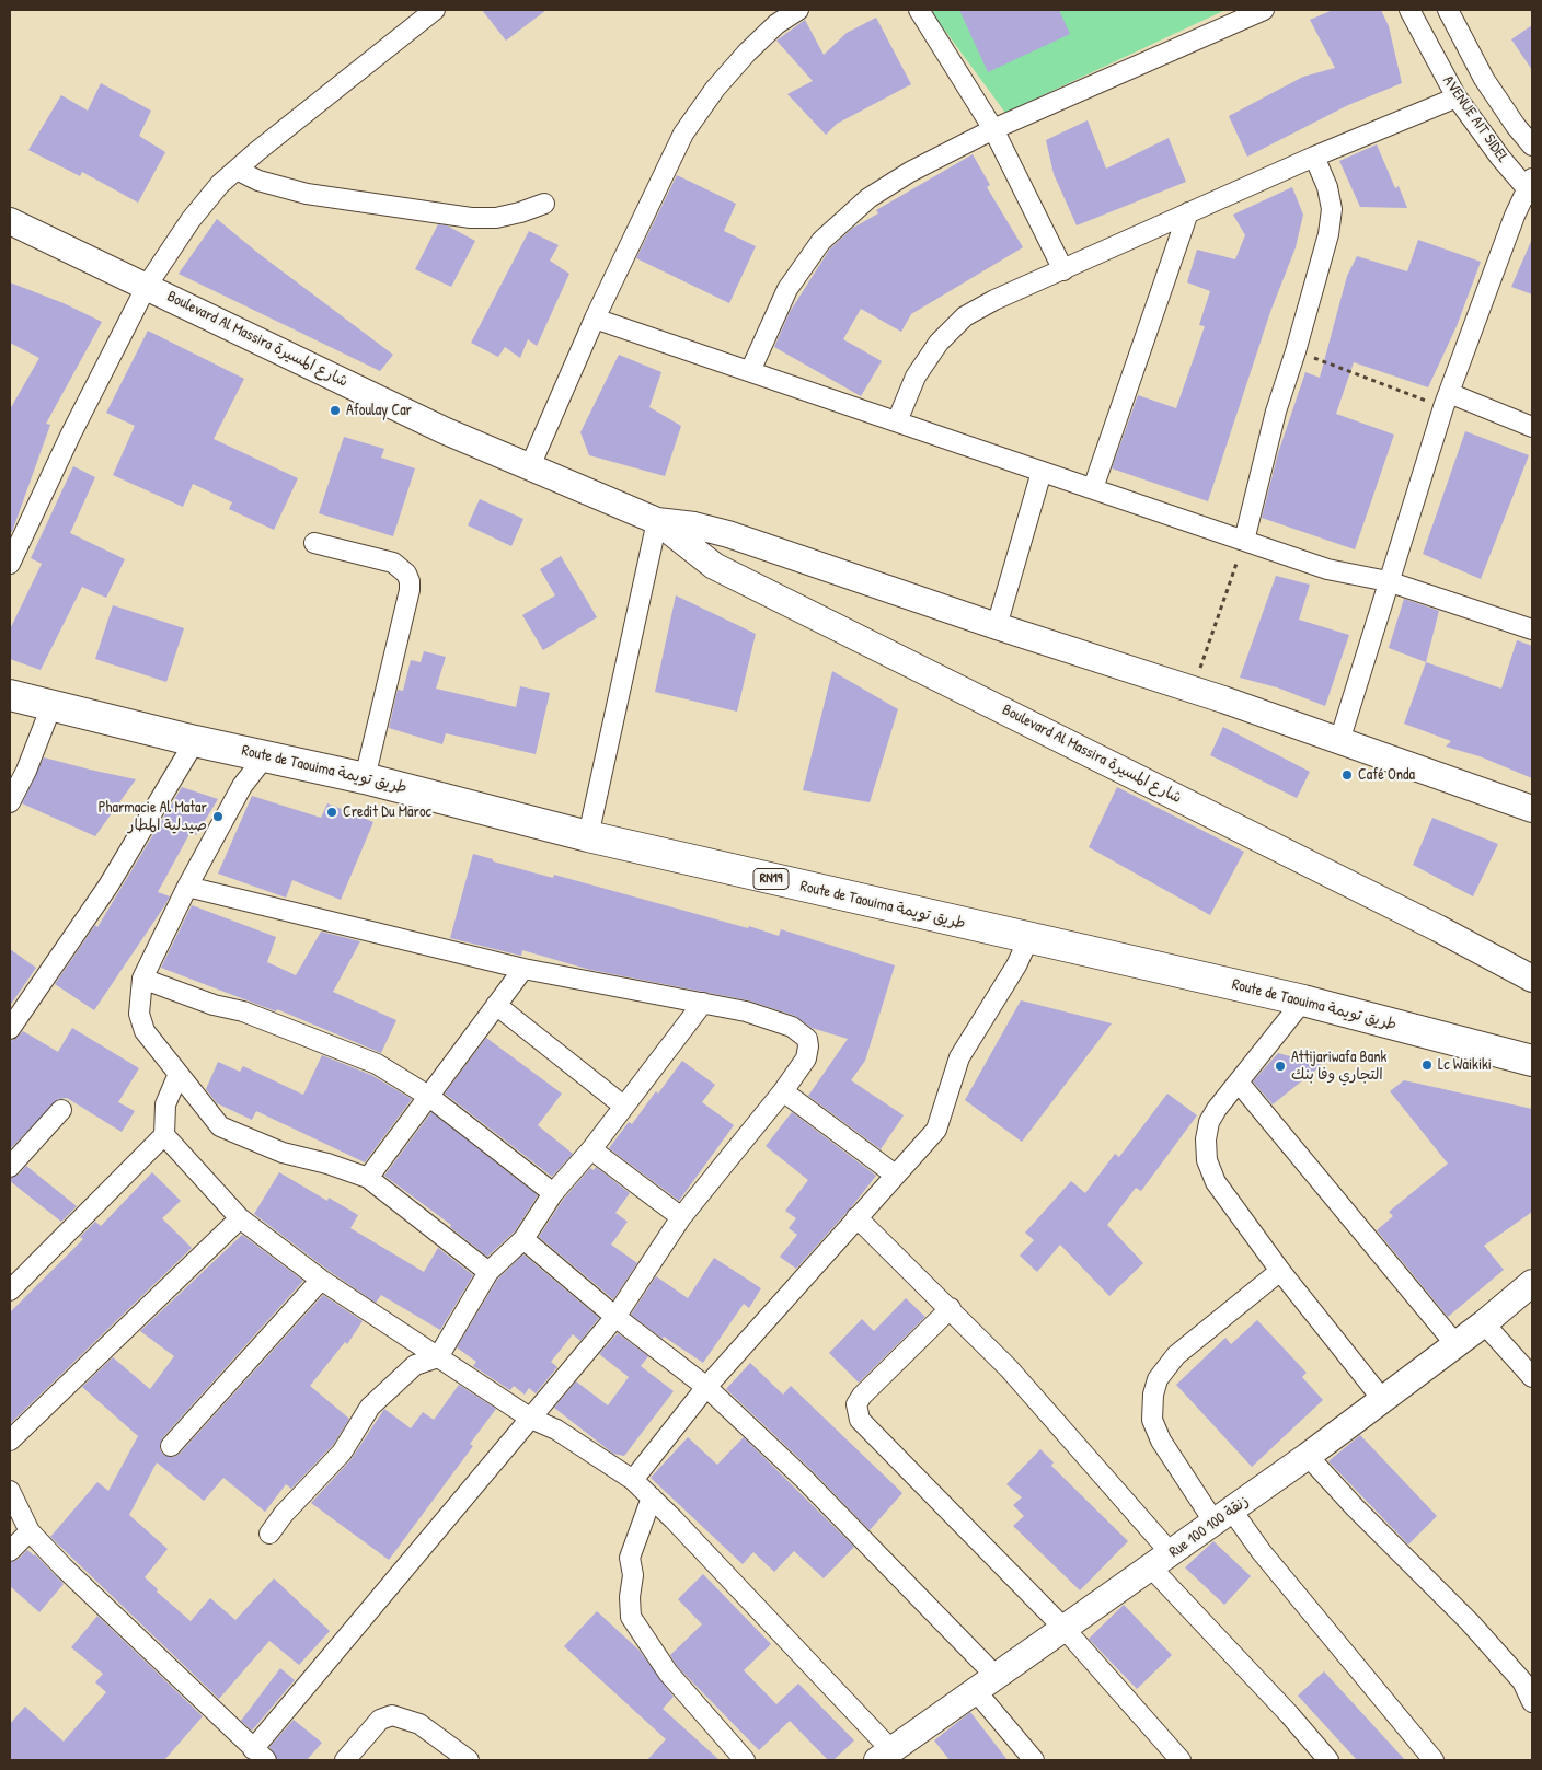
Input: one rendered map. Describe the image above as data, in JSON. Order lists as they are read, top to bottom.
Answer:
{
  "streets": {
    "main road": [
      "Boulevard Al Massira شارع المسيرة",
      "Route de Taouima طريق تويمة",
      "RN19",
      "Rue 100 زنقة 100"
    ],
    "street": ["AVENUE AIT SIDEL"]
  },
  "places": [
    "Afoulay Car",
    "Café Onda",
    "Credit Du Maroc",
    "Pharmacie Al Matar صيدلية المطار",
    "Lc Waikiki",
    "Attijariwafa Bank التجاري وفا بنك"
  ]
}
